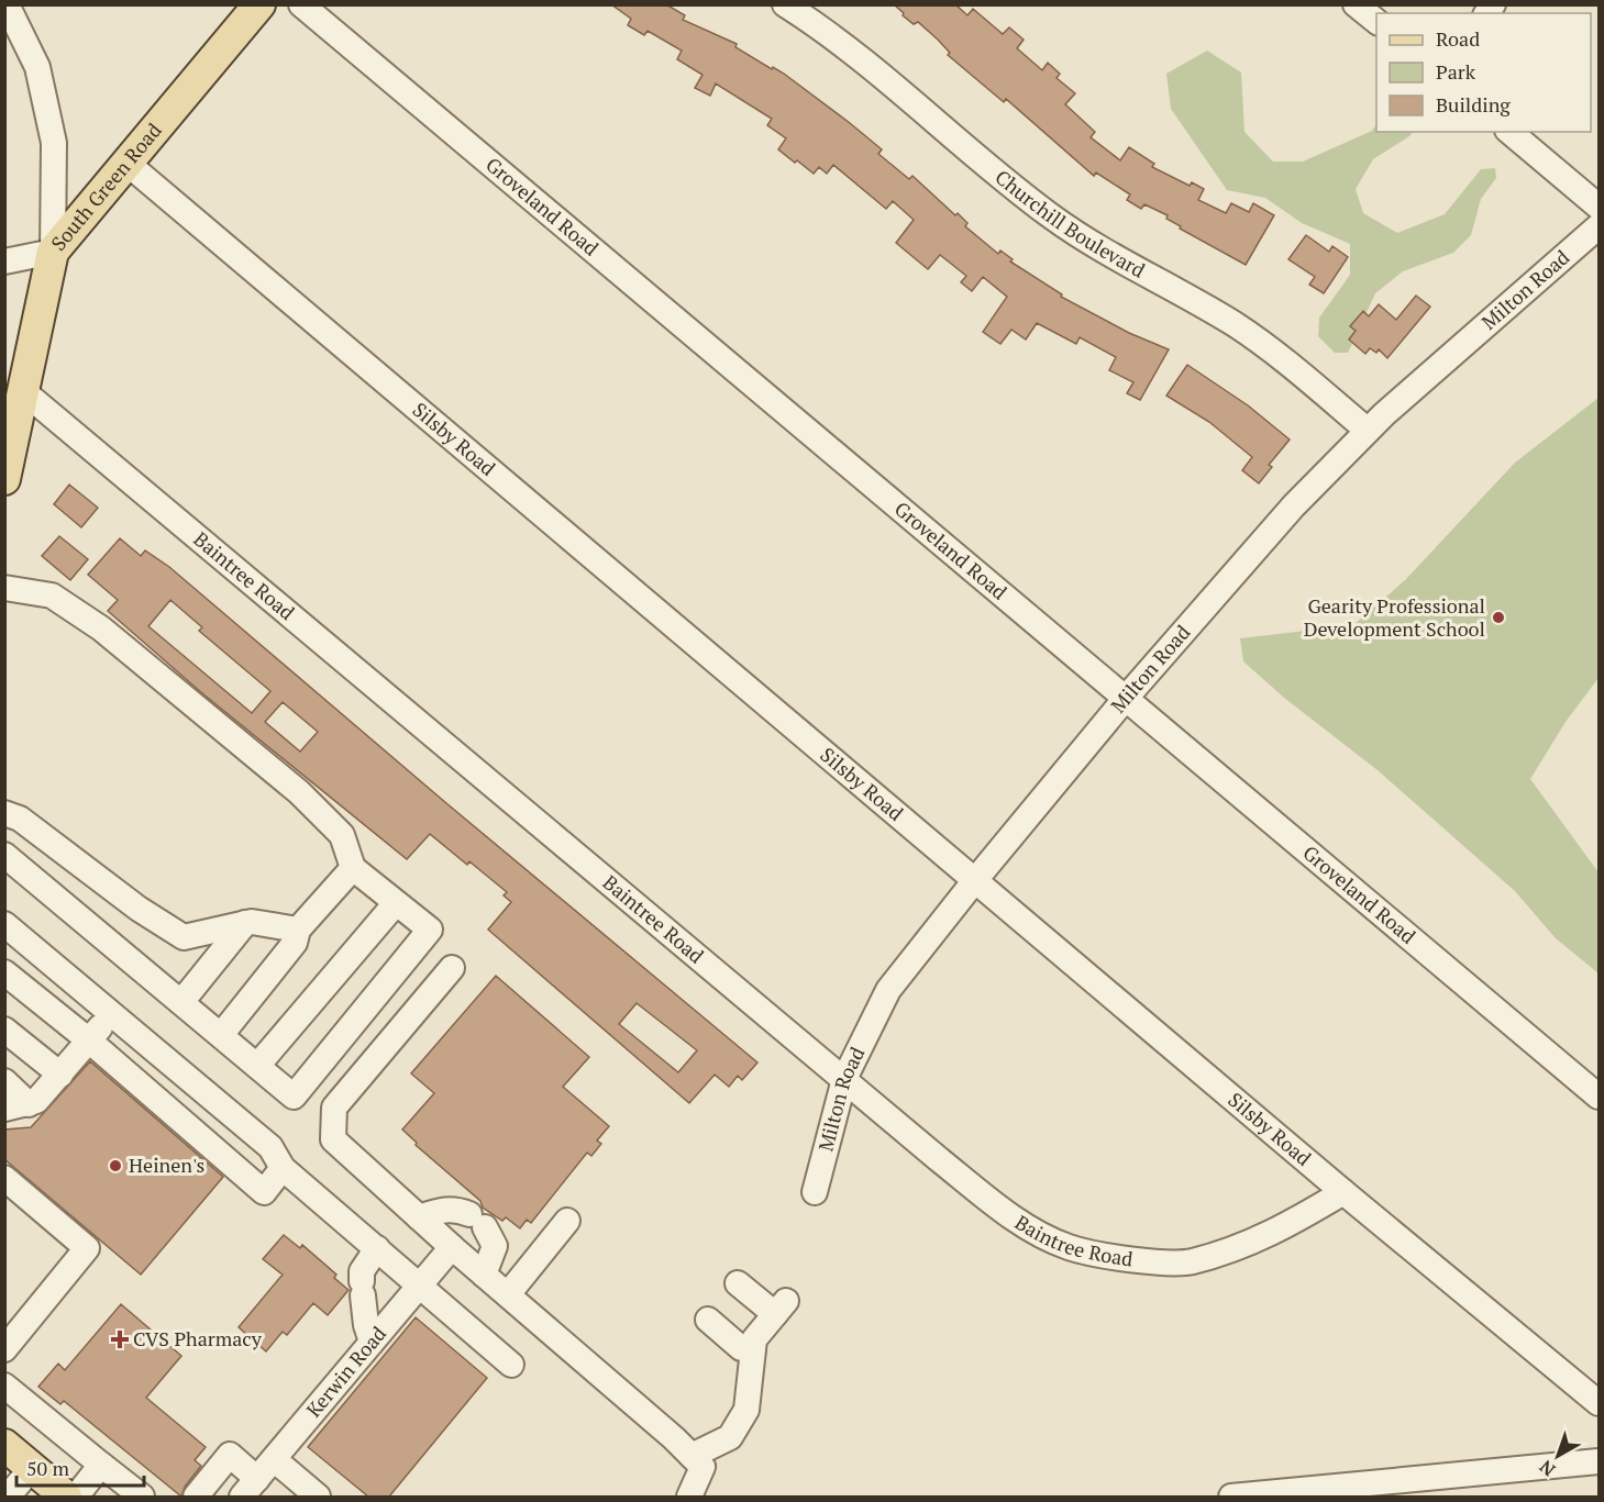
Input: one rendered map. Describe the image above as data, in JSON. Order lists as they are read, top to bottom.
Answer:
{
  "streets": {
    "main road": ["South Green Road"],
    "street": [
      "Groveland Road",
      "Churchill Boulevard",
      "Milton Road",
      "Silsby Road",
      "Baintree Road",
      "Kerwin Road"
    ]
  },
  "crossings": [
    ["South Green Road", "Silsby Road"],
    ["South Green Road", "Baintree Road"],
    ["Groveland Road", "Milton Road"],
    ["Churchill Boulevard", "Milton Road"],
    ["Milton Road", "Silsby Road"],
    ["Milton Road", "Baintree Road"],
    ["Silsby Road", "Baintree Road"]
  ],
  "places": {
    "other": ["Gearity Professional Development School", "Heinen's"],
    "health": ["CVS Pharmacy"]
  },
  "legend": ["Road", "Park", "Building"],
  "scale_bar": "50 m",
  "north": "bottom left"
}
